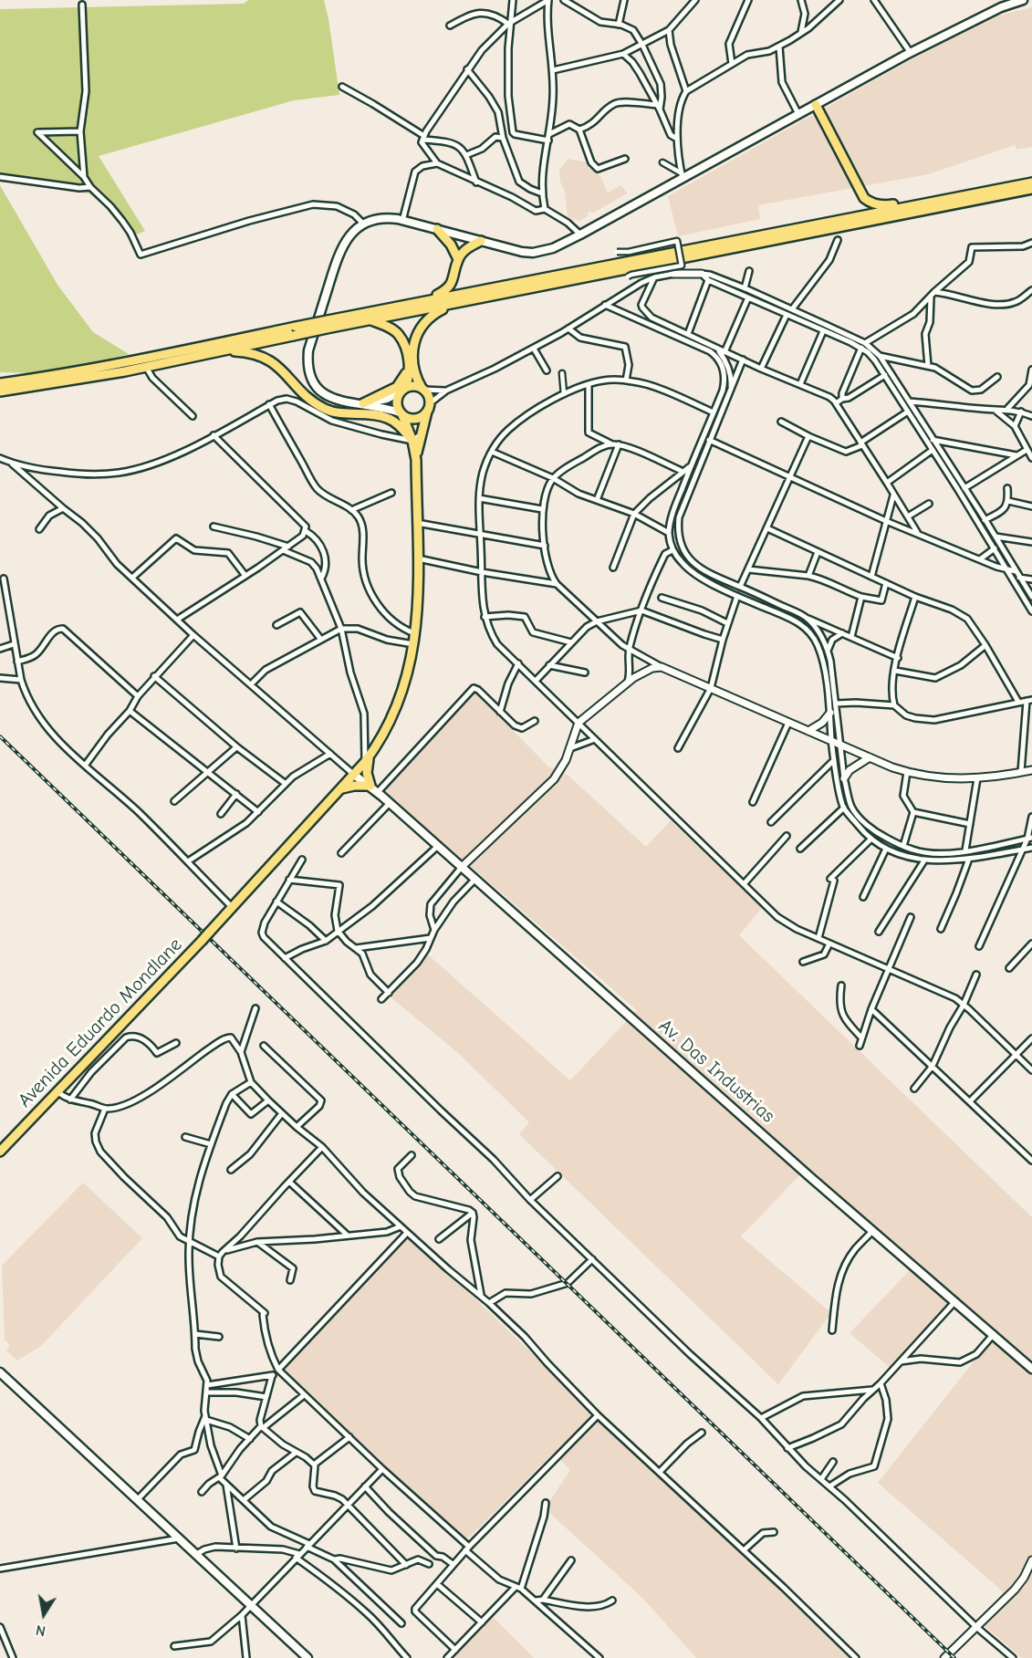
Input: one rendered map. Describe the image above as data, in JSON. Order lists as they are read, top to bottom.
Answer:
{
  "streets": {
    "main road": ["Avenida Eduardo Mondlane", "Av. Das Industrias"]
  },
  "crossings": [
    ["Avenida Eduardo Mondlane", "Av. Das Industrias"]
  ],
  "north": "bottom"
}
